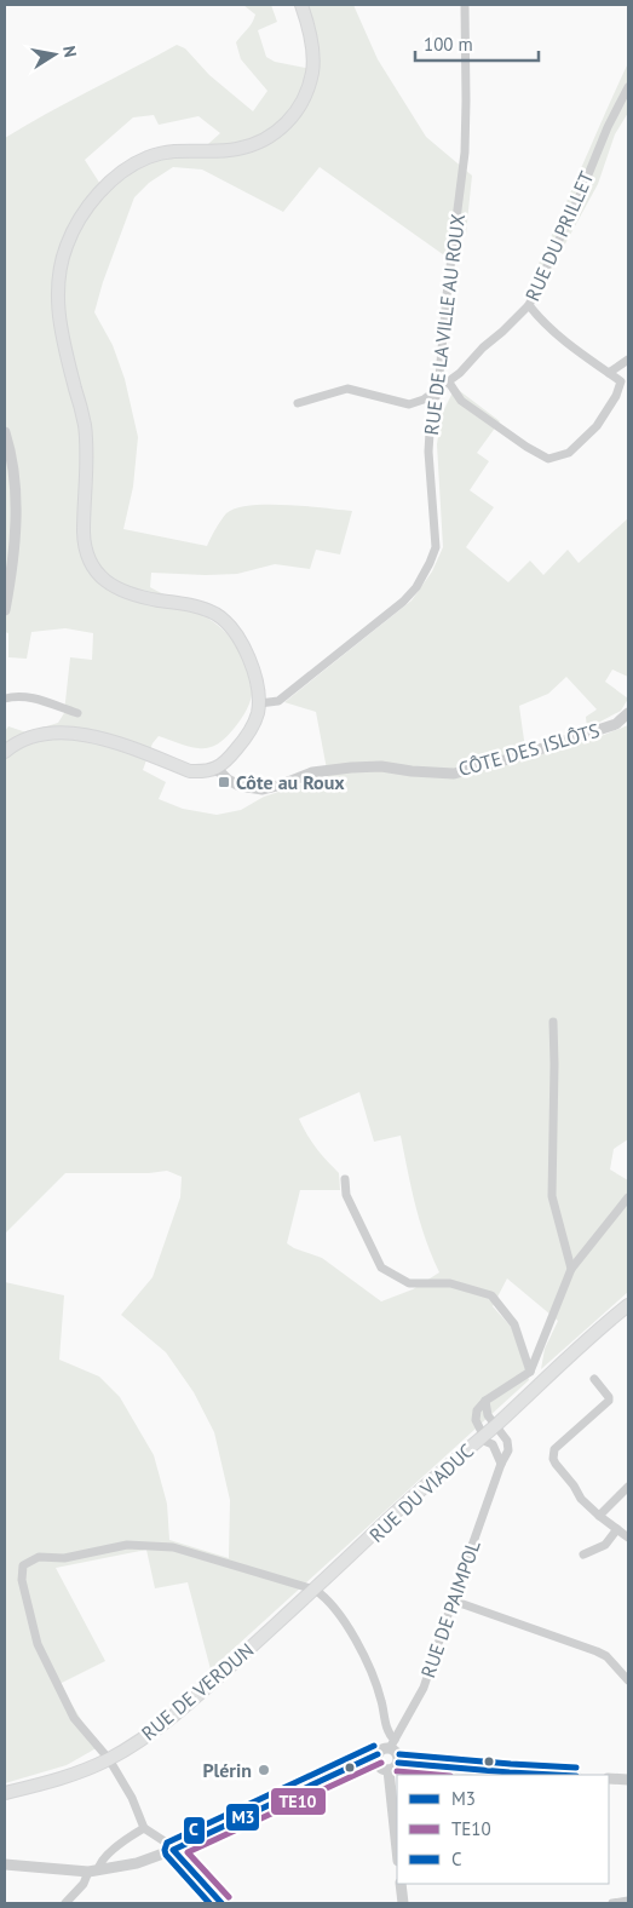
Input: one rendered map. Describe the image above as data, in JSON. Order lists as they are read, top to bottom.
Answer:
{
  "streets": {
    "main road": ["RUE DU VIADUC", "RUE DE VERDUN"],
    "street": [
      "RUE DU PRILLET",
      "RUE DE LA VILLE AU ROUX",
      "CÔTE DES ISLÔTS",
      "RUE DE PAIMPOL"
    ]
  },
  "crossings": [
    ["RUE DU PRILLET", "RUE DE LA VILLE AU ROUX"],
    ["RUE DU VIADUC", "RUE DE VERDUN"]
  ],
  "places": {
    "transit": ["Côte au Roux"],
    "other": ["Plérin"]
  },
  "lines": ["transit line C", "transit line M3", "transit line TE10"],
  "legend": ["M3", "TE10", "C"],
  "scale_bar": "100 m",
  "north": "right"
}
